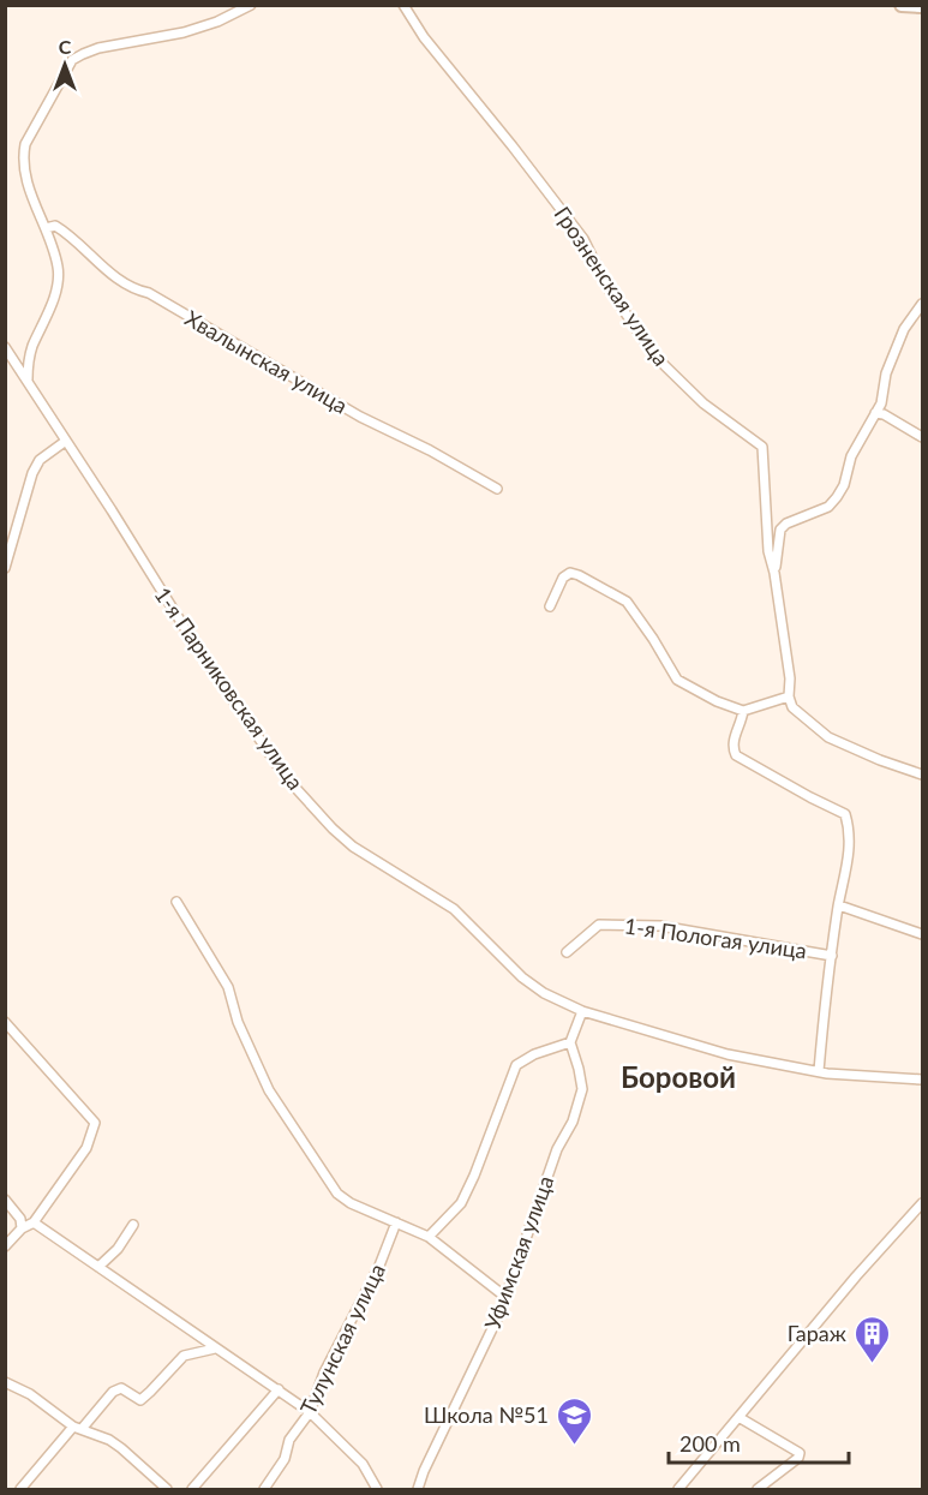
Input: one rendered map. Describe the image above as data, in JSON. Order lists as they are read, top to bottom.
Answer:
{
  "streets": {
    "street": [
      "Грозненская улица",
      "Хвалынская улица",
      "1-я Парниковская улица",
      "1-я Пологая улица",
      "Уфимская улица",
      "Тулунская улица"
    ]
  },
  "districts": ["Боровой"],
  "places": {
    "building": ["Гараж"],
    "school or university": ["Школа №51"]
  },
  "scale_bar": "200 m",
  "north": "top"
}
